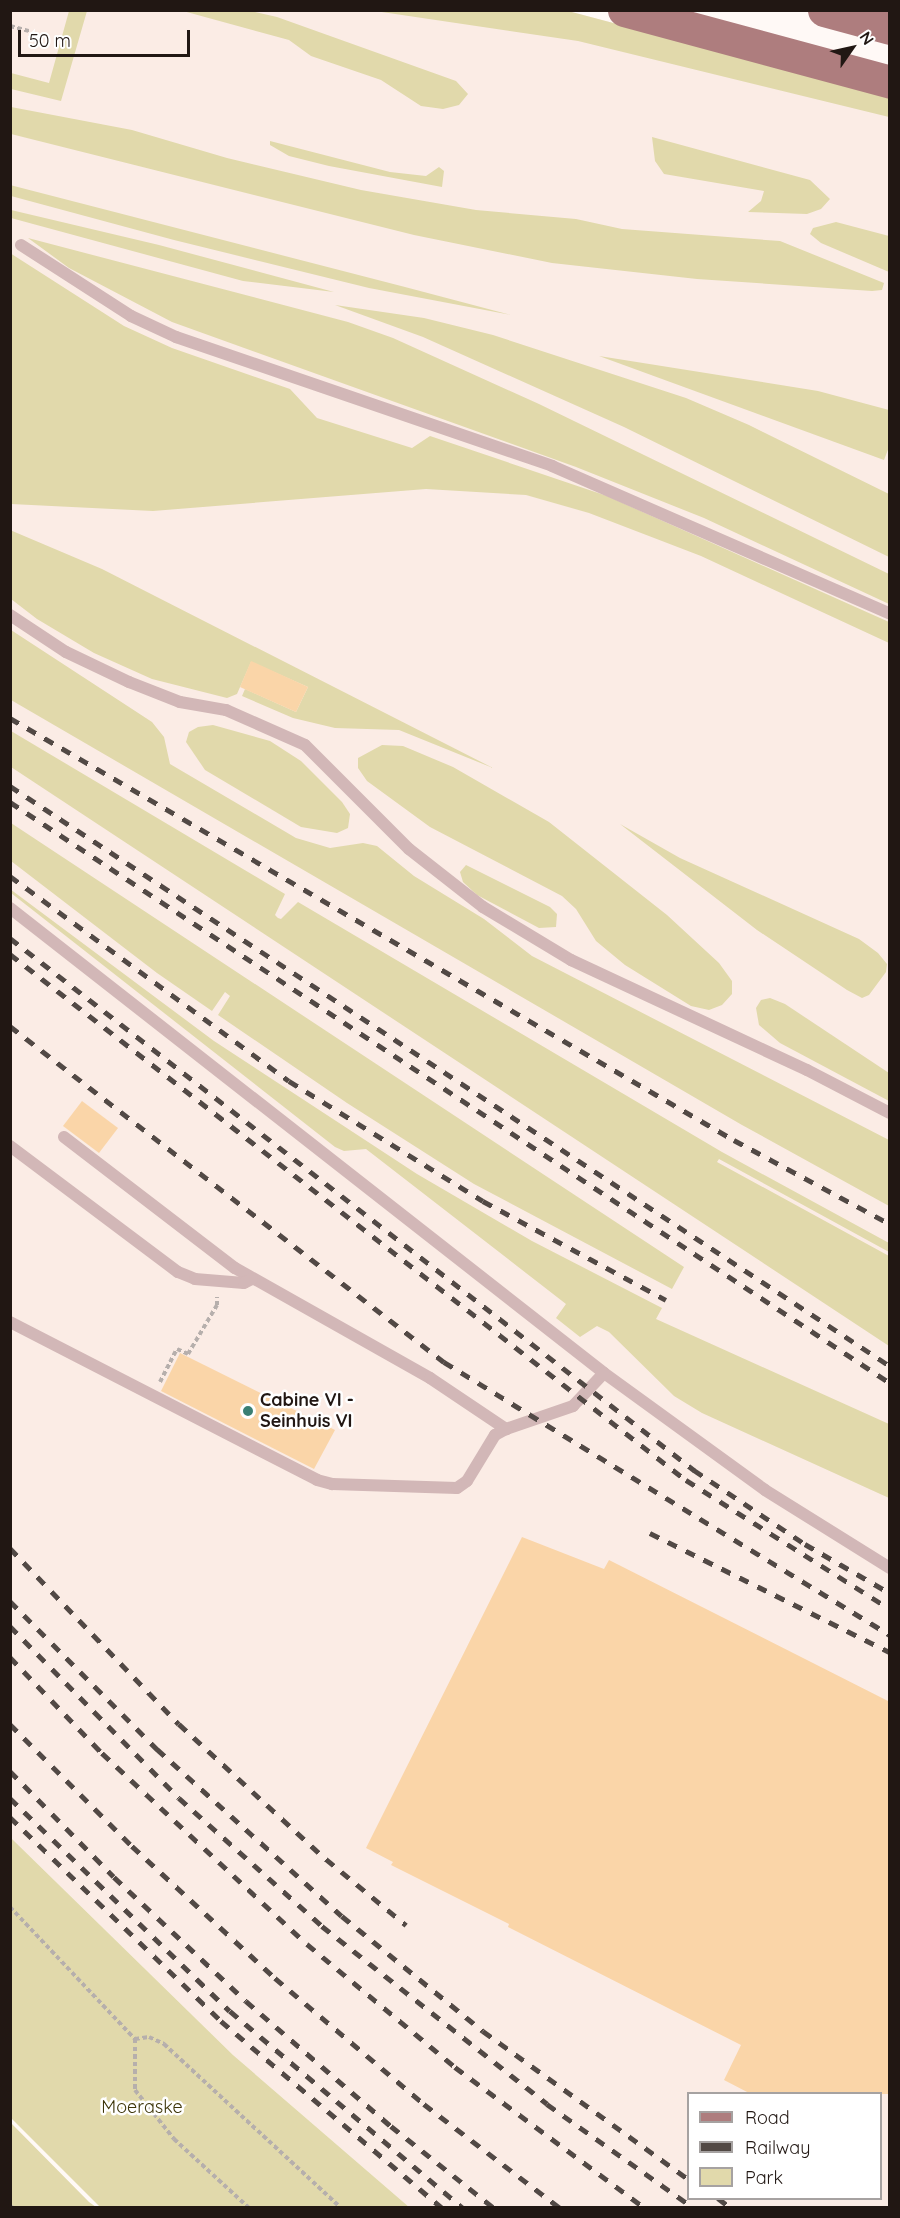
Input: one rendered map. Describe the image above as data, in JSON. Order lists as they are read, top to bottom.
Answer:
{
  "parks": ["Moeraske"],
  "places": ["Cabine VI - Seinhuis VI"],
  "legend": ["Road", "Railway", "Park"],
  "scale_bar": "50 m",
  "north": "top right"
}
